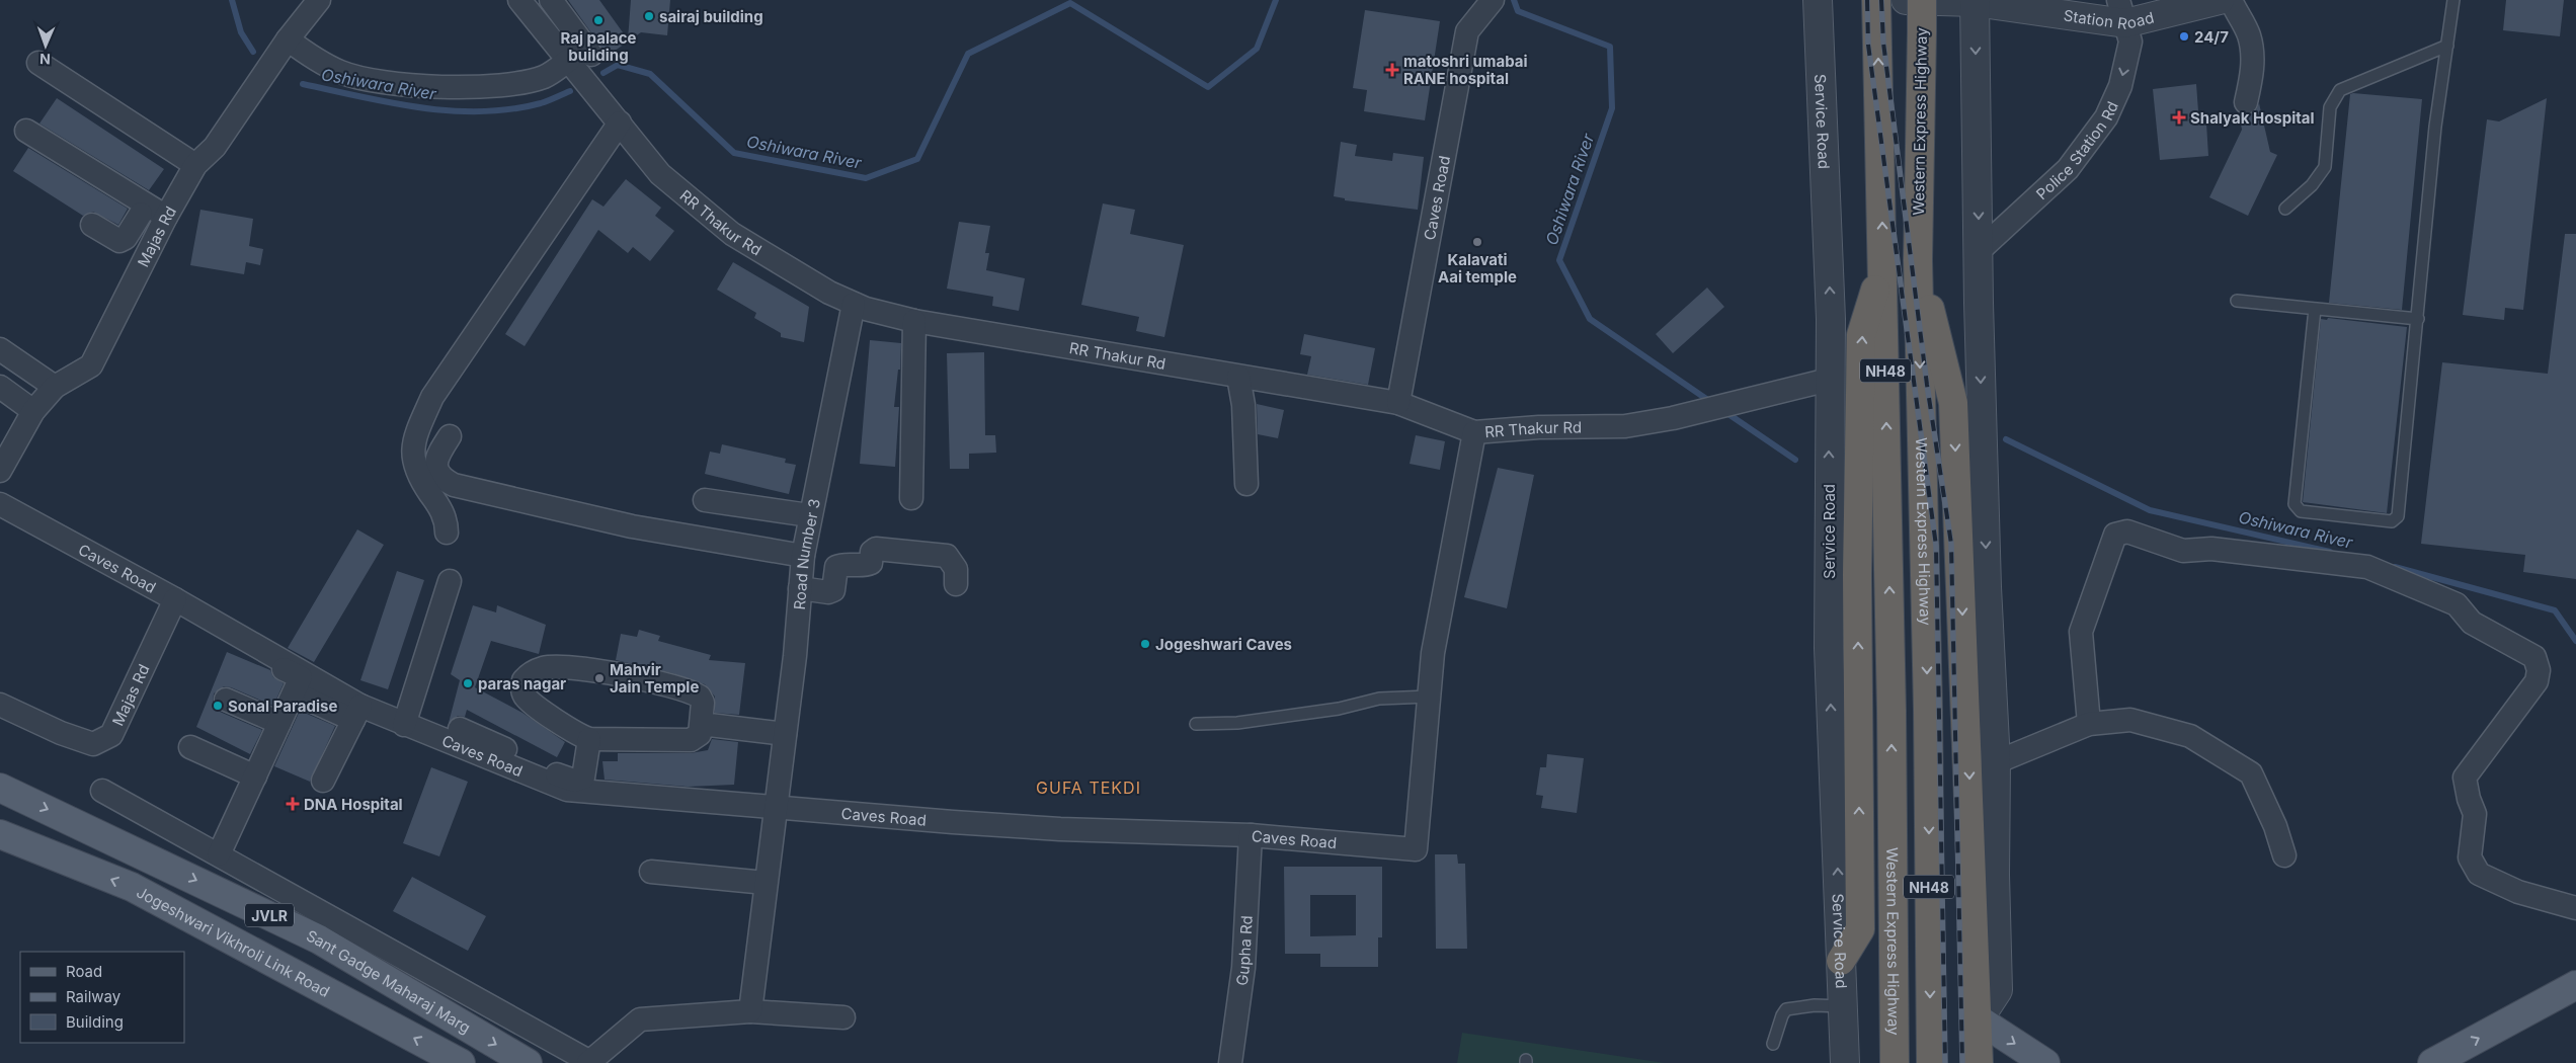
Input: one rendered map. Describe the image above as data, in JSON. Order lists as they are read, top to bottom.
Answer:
{
  "streets": {
    "highway": ["Western Express Highway", "NH48"],
    "main road": ["JVLR", "Jogeshwari Vikhroli Link Road", "Sant Gadge Maharaj Marg"],
    "street": [
      "Station Road",
      "Service Road",
      "Police Station Rd",
      "Caves Road",
      "RR Thakur Rd",
      "Majas Rd",
      "Road Number 3",
      "Gupha Rd"
    ]
  },
  "crossings": [
    ["Station Road", "Police Station Rd"],
    ["Service Road", "RR Thakur Rd"],
    ["Caves Road", "RR Thakur Rd"],
    ["Caves Road", "Majas Rd"],
    ["Caves Road", "Road Number 3"],
    ["Caves Road", "Gupha Rd"],
    ["RR Thakur Rd", "Road Number 3"]
  ],
  "one_way": ["Police Station Rd", "Jogeshwari Vikhroli Link Road", "Sant Gadge Maharaj Marg"],
  "districts": ["GUFA TEKDI"],
  "water": ["Oshiwara River"],
  "places": {
    "other": [
      "sairaj building",
      "Raj palace building",
      "24/7",
      "Kalavati Aai temple",
      "Jogeshwari Caves",
      "Mahvir Jain Temple",
      "paras nagar",
      "Sonal Paradise"
    ],
    "health": ["matoshri umabai RANE hospital", "Shalyak Hospital", "DNA Hospital"]
  },
  "legend": ["Road", "Railway", "Building"],
  "north": "bottom"
}
